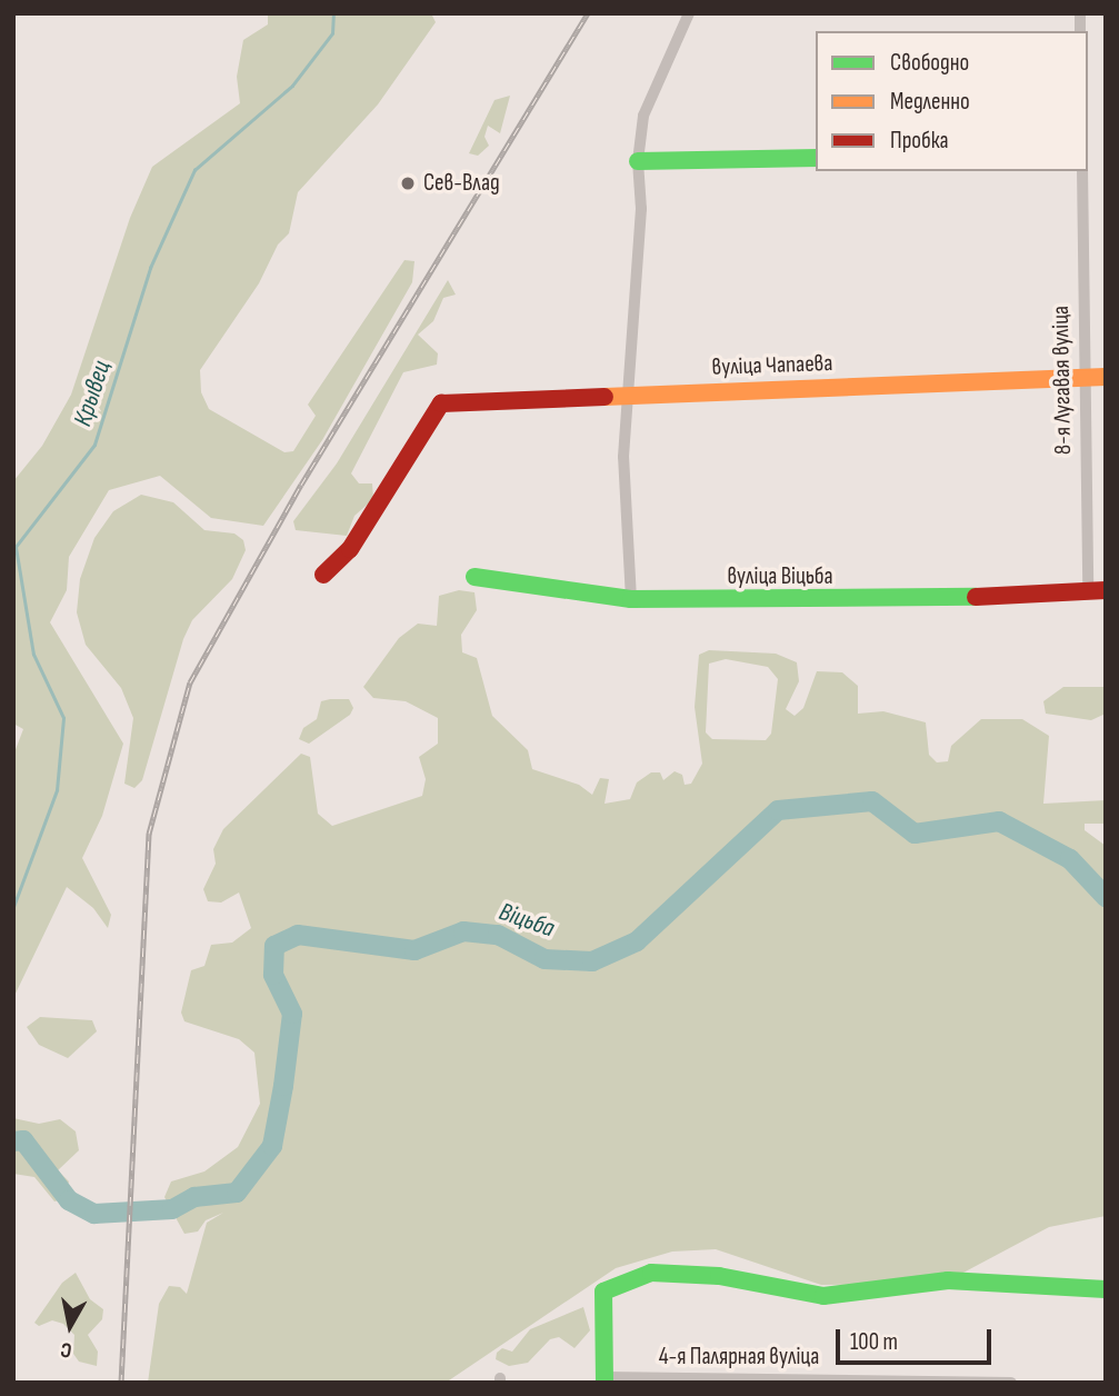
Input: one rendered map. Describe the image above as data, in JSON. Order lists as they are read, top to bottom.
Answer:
{
  "streets": {
    "street": [
      "вуліца Чапаева",
      "8-я Лугавая вуліца",
      "вуліца Віцьба",
      "4-я Палярная вуліца"
    ]
  },
  "crossings": [
    ["вуліца Чапаева", "8-я Лугавая вуліца"],
    ["8-я Лугавая вуліца", "вуліца Віцьба"]
  ],
  "water": ["Крывец", "Віцьба"],
  "places": ["Сев-Влад"],
  "legend": ["Свободно", "Медленно", "Пробка"],
  "scale_bar": "100 m",
  "north": "bottom"
}
